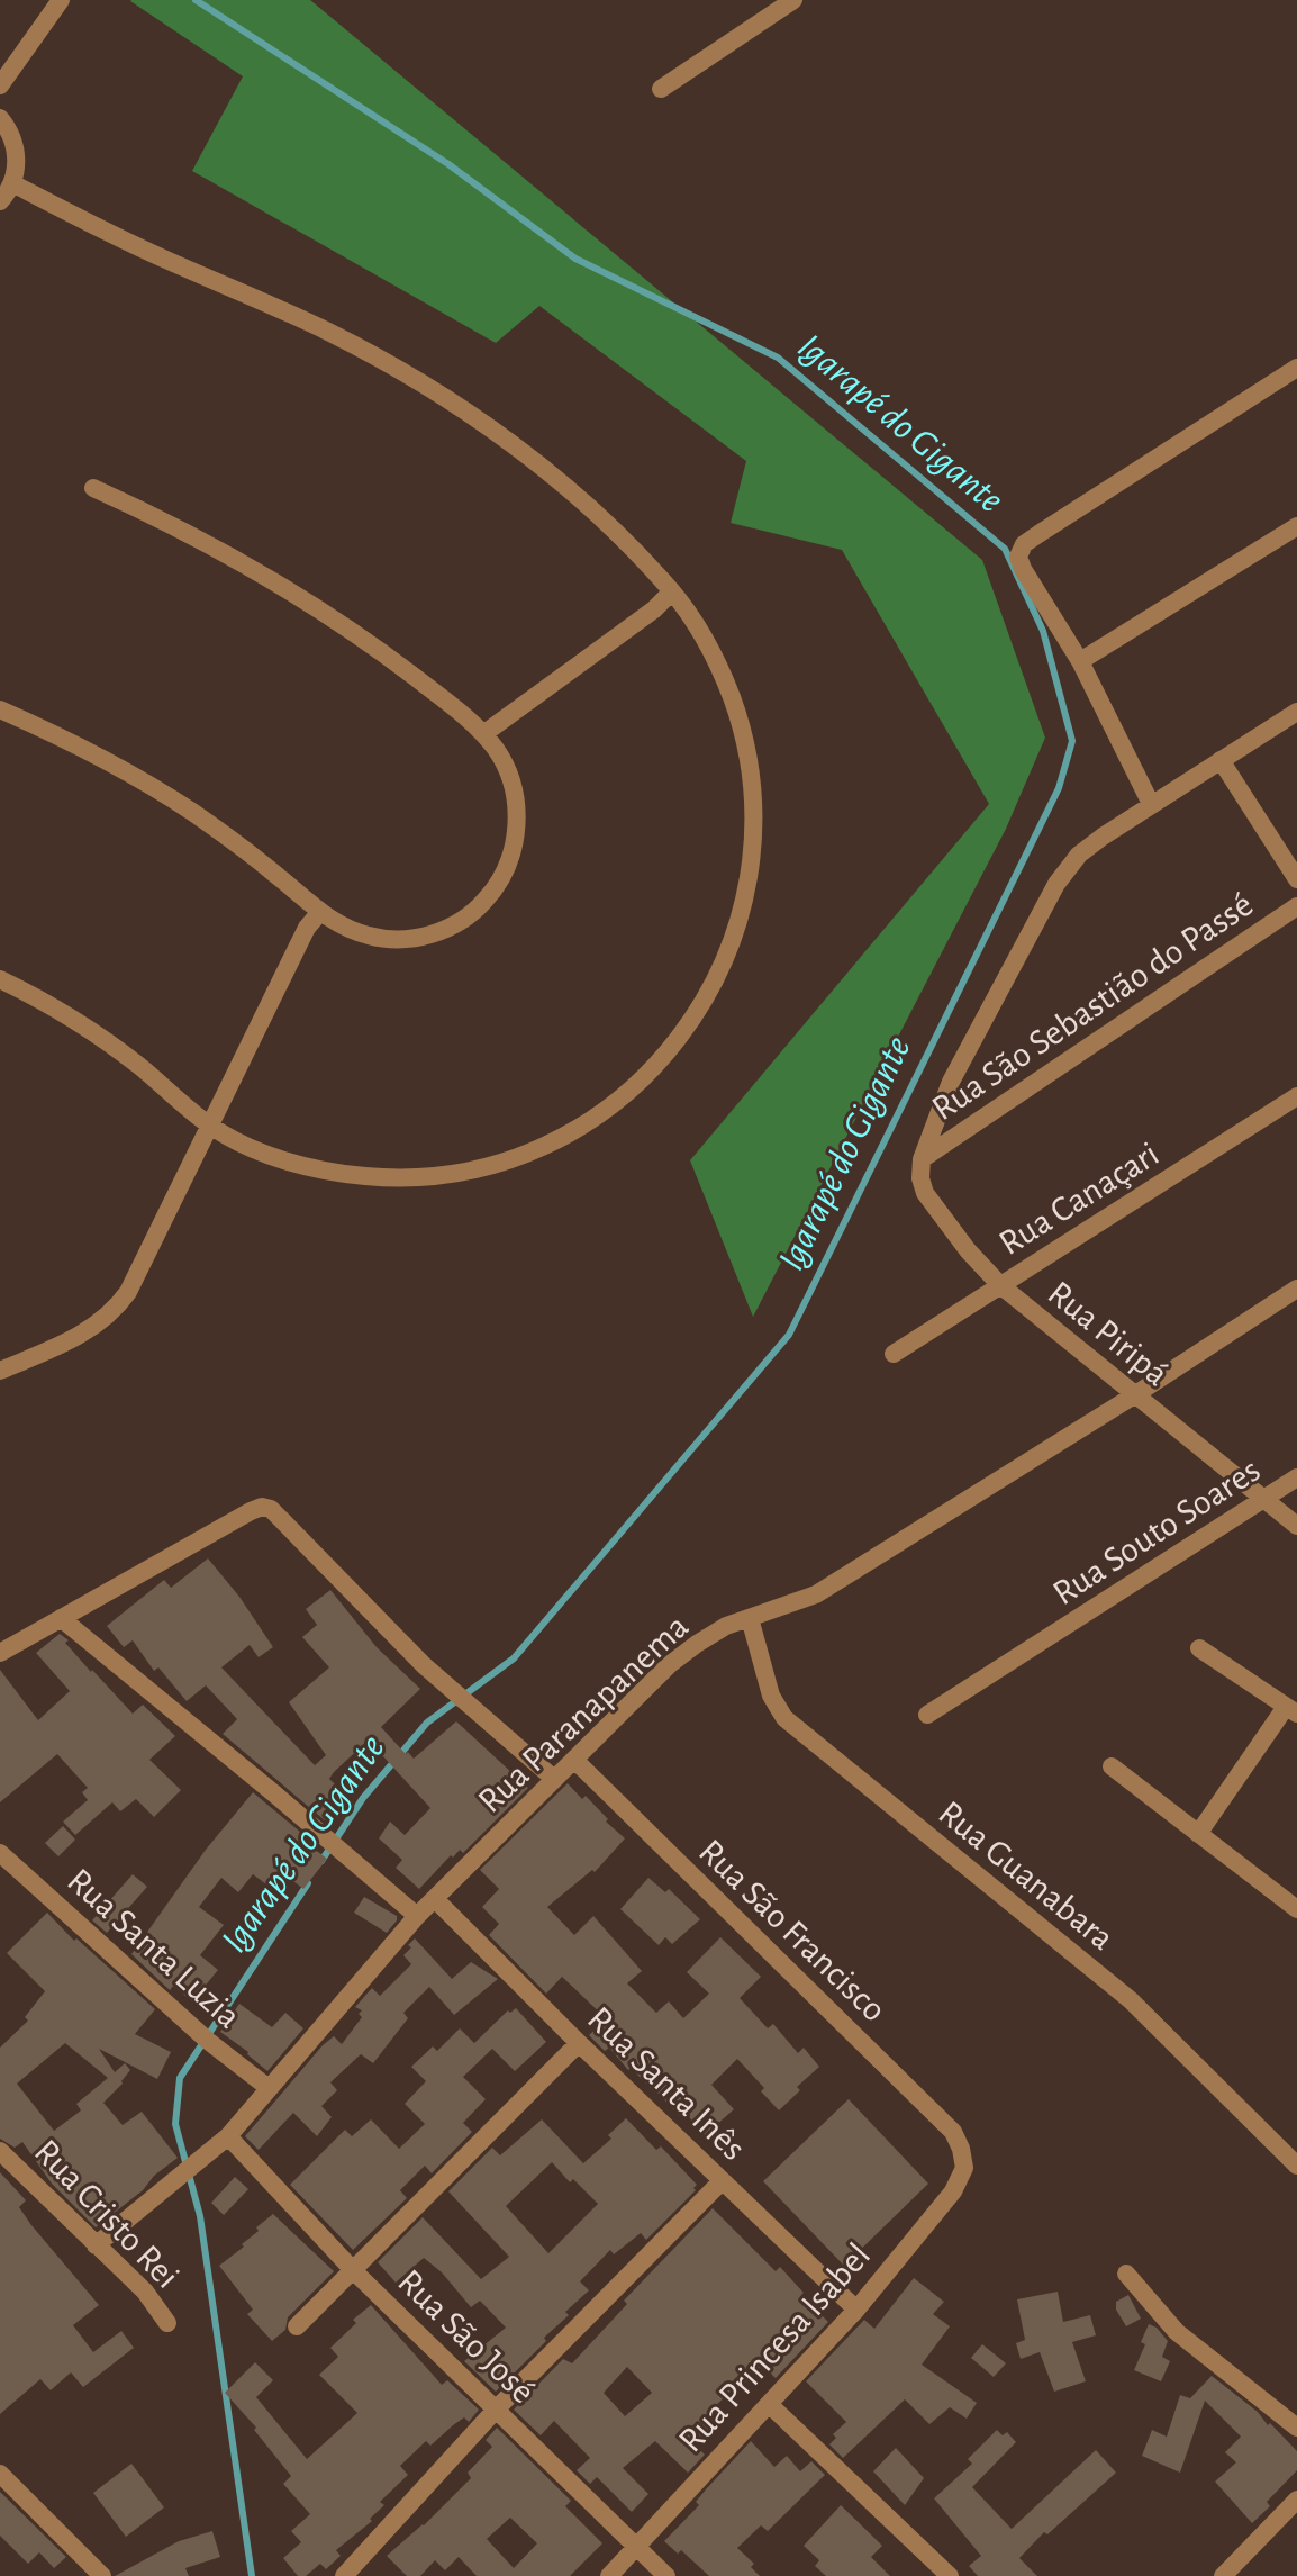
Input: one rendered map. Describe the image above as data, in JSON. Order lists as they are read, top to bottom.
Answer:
{
  "streets": {
    "street": [
      "Rua São Sebastião do Passé",
      "Rua Canaçari",
      "Rua Piripá",
      "Rua Souto Soares",
      "Rua Paranapanema",
      "Rua Guanabara",
      "Rua São Francisco",
      "Rua Santa Luzia",
      "Rua Santa Inês",
      "Rua Cristo Rei",
      "Rua São José",
      "Rua Princesa Isabel"
    ]
  },
  "crossings": [
    ["Rua São Sebastião do Passé", "Rua Piripá"],
    ["Rua Canaçari", "Rua Piripá"],
    ["Rua Piripá", "Rua Souto Soares"],
    ["Rua Piripá", "Rua Paranapanema"],
    ["Rua Paranapanema", "Rua Guanabara"],
    ["Rua Paranapanema", "Rua São Francisco"],
    ["Rua Paranapanema", "Rua Santa Luzia"],
    ["Rua Paranapanema", "Rua Santa Inês"],
    ["Rua Paranapanema", "Rua Cristo Rei"],
    ["Rua Paranapanema", "Rua São José"],
    ["Rua São Francisco", "Rua Princesa Isabel"],
    ["Rua Santa Inês", "Rua Princesa Isabel"],
    ["Rua São José", "Rua Princesa Isabel"]
  ],
  "water": ["Igarapé do Gigante"]
}
